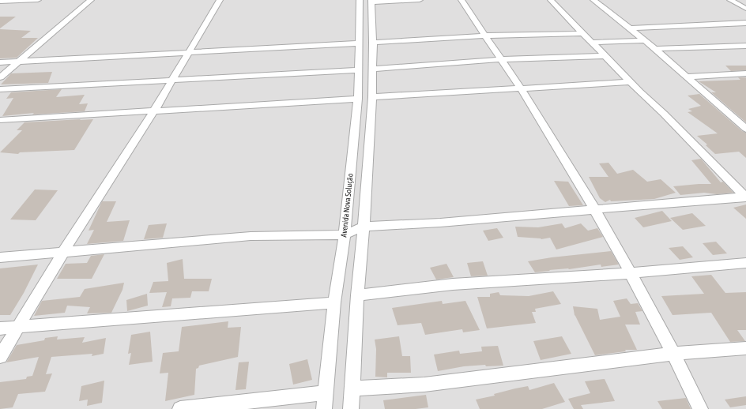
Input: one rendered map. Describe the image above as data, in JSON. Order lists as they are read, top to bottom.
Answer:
{
  "streets": {
    "street": ["Avenida Nova Solução"]
  }
}
